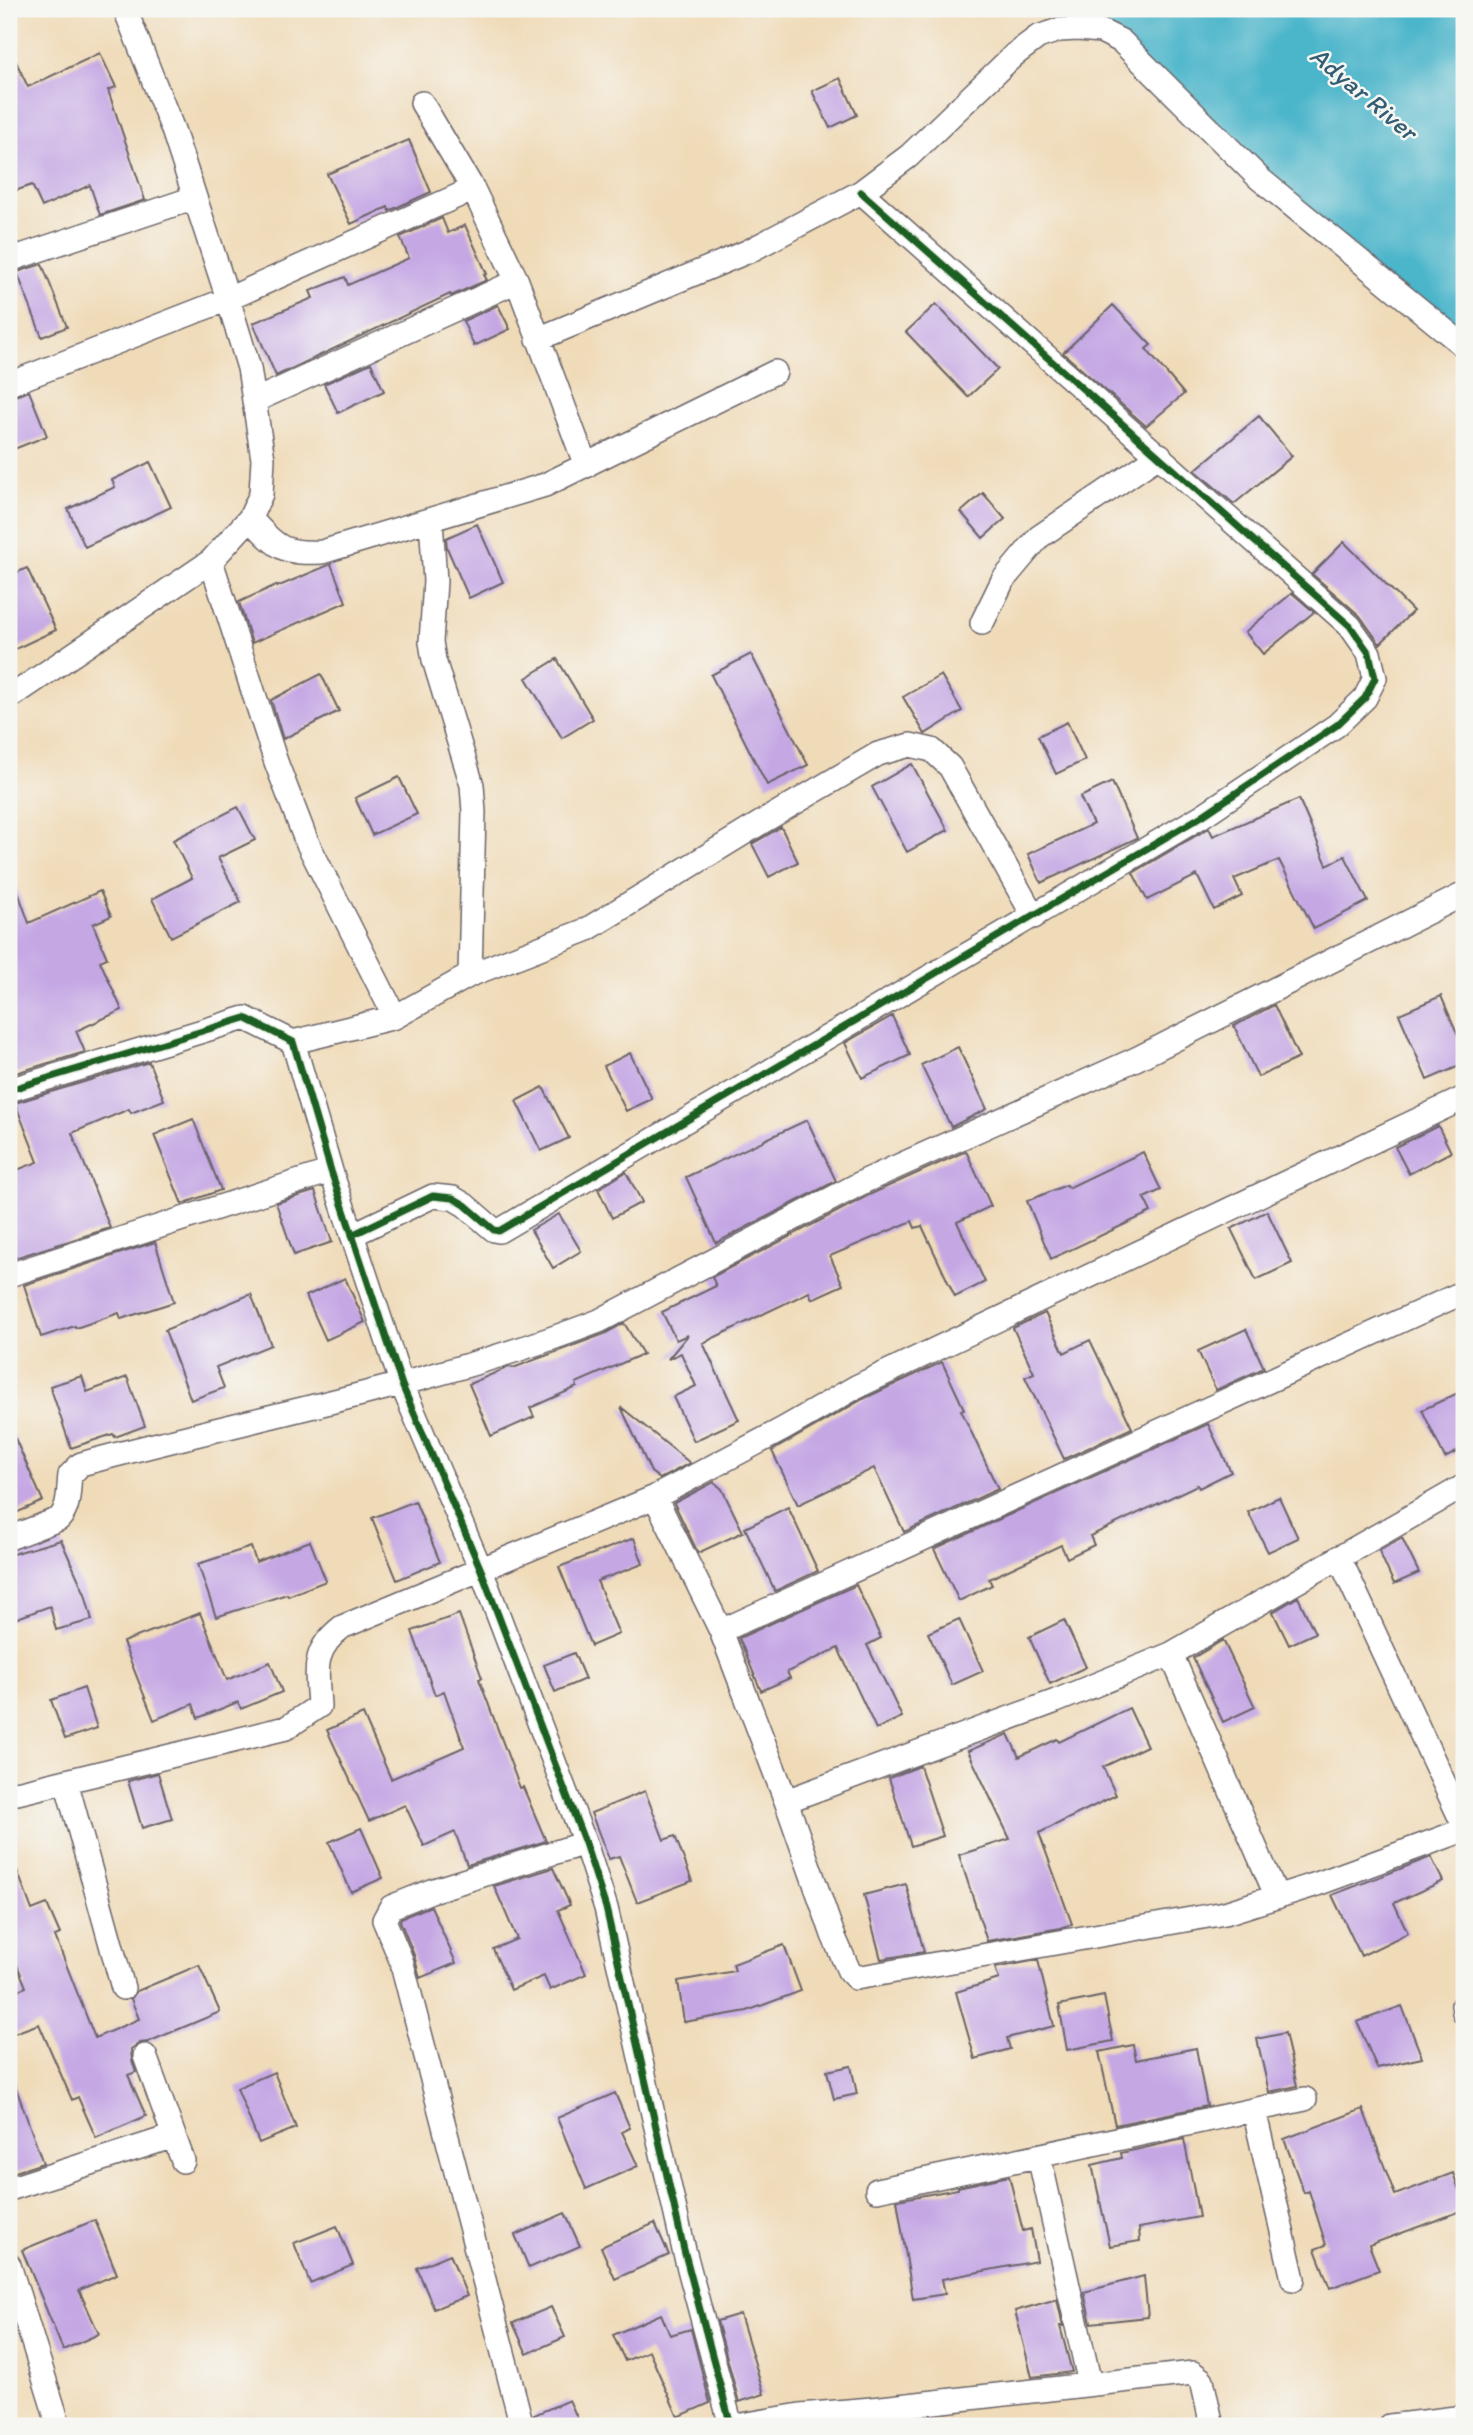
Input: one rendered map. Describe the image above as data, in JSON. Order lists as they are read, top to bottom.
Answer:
{
  "water": ["Adyar River"]
}
